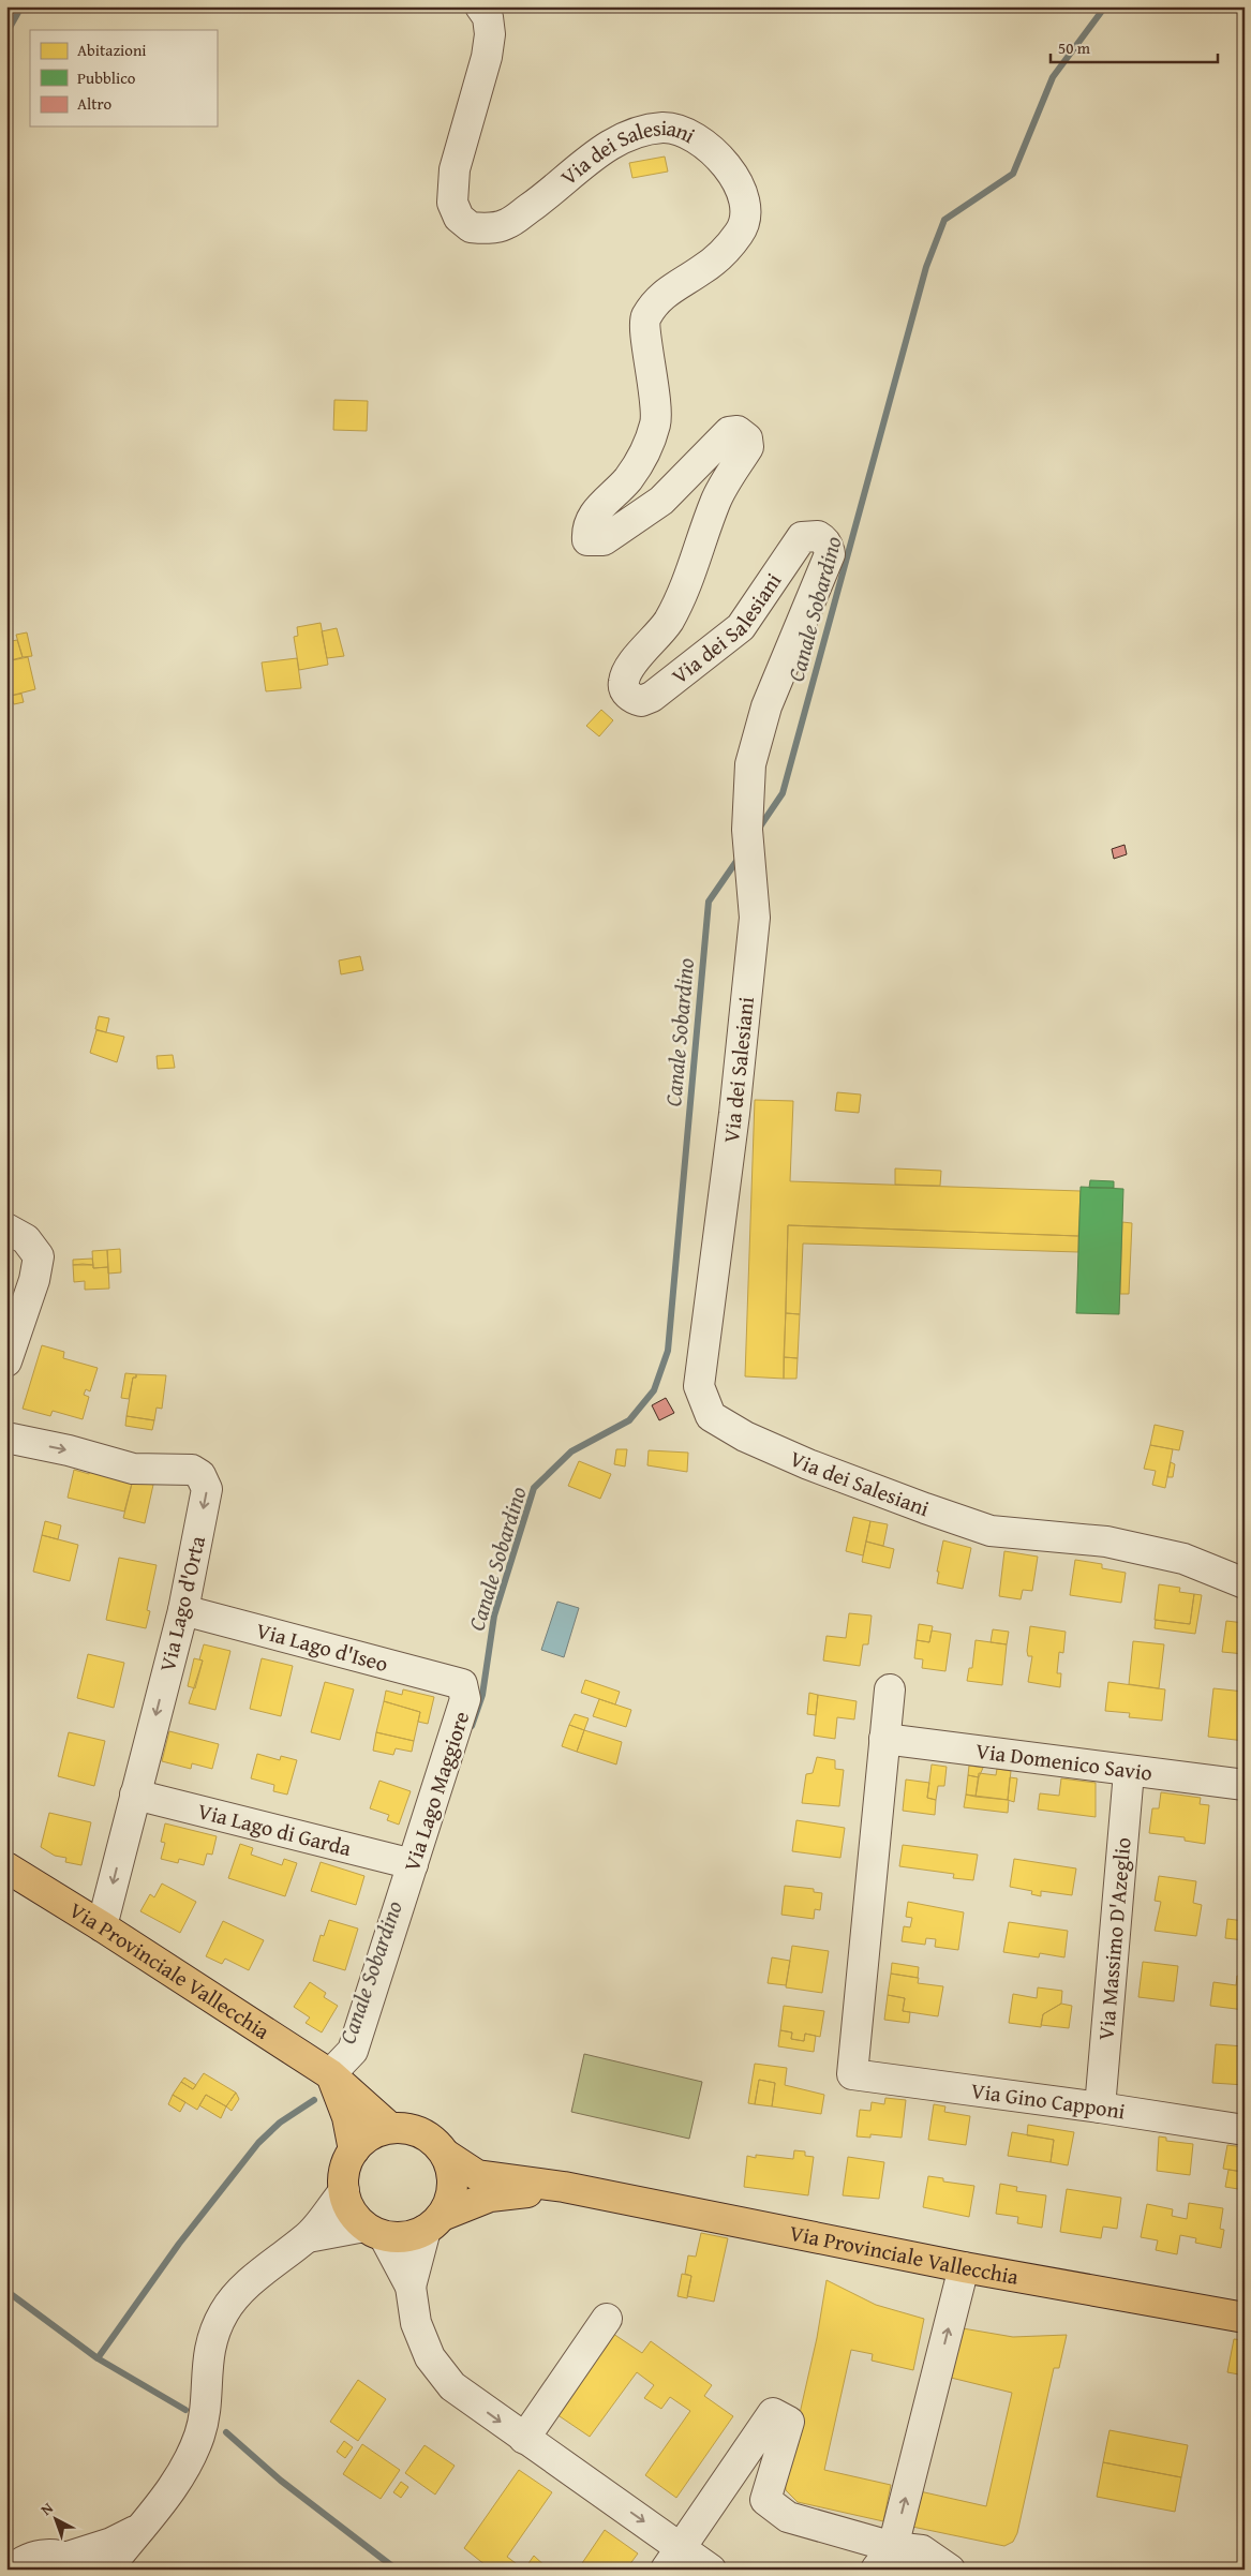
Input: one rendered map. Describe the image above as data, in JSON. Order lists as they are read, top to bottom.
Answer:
{
  "streets": {
    "main road": ["Via Provinciale Vallecchia"],
    "street": [
      "Via dei Salesiani",
      "Via Lago d'Orta",
      "Via Lago d'Iseo",
      "Via Domenico Savio",
      "Via Lago Maggiore",
      "Via Lago di Garda",
      "Via Massimo D'Azeglio",
      "Via Gino Capponi"
    ]
  },
  "crossings": [
    ["Via Lago d'Orta", "Via Lago d'Iseo"],
    ["Via Lago d'Orta", "Via Lago di Garda"],
    ["Via Lago d'Orta", "Via Provinciale Vallecchia"],
    ["Via Lago d'Iseo", "Via Lago Maggiore"],
    ["Via Domenico Savio", "Via Massimo D'Azeglio"],
    ["Via Domenico Savio", "Via Gino Capponi"],
    ["Via Lago Maggiore", "Via Lago di Garda"],
    ["Via Lago Maggiore", "Via Provinciale Vallecchia"],
    ["Via Massimo D'Azeglio", "Via Gino Capponi"]
  ],
  "water": ["Canale Sobardino"],
  "legend": ["Abitazioni", "Pubblico", "Altro"],
  "scale_bar": "50 m",
  "north": "top left"
}
